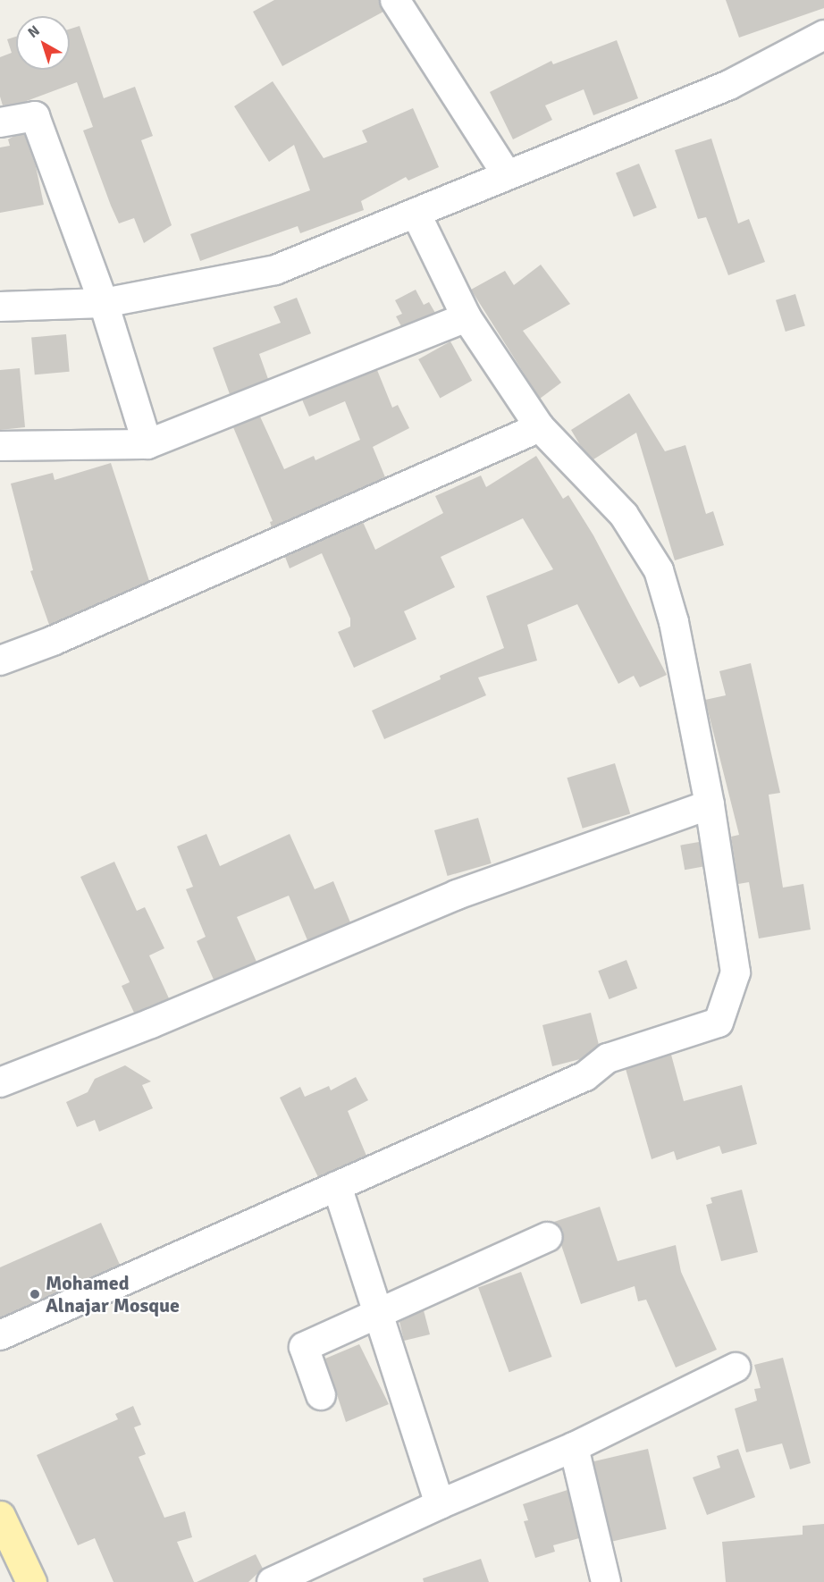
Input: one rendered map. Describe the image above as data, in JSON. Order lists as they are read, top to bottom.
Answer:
{
  "places": ["Mohamed Alnajar Mosque"],
  "north": "top left"
}
